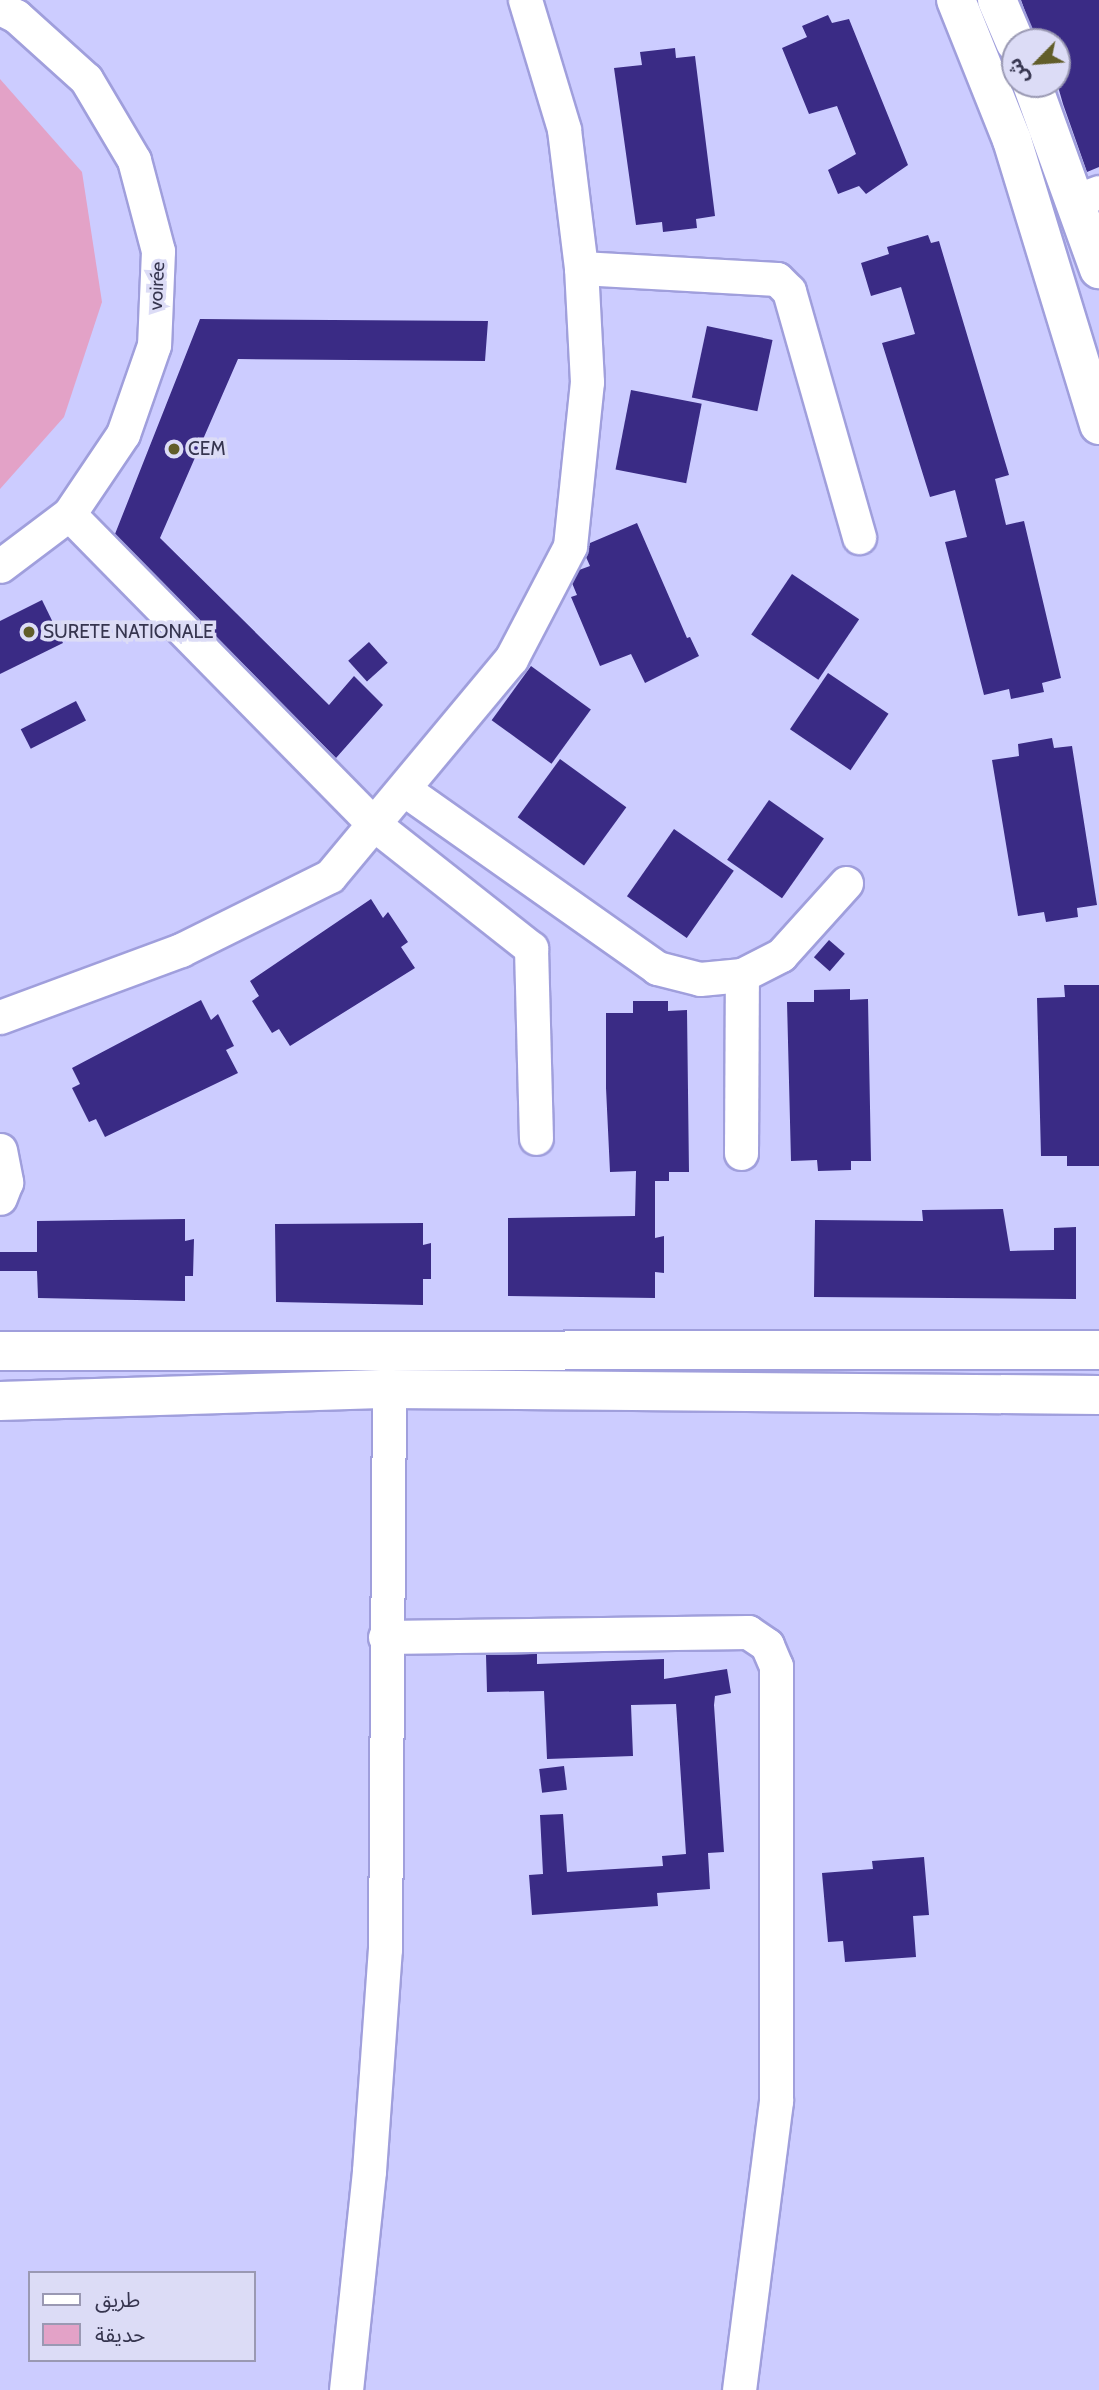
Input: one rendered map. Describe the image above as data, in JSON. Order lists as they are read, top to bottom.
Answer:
{
  "streets": {
    "street": ["voirée"]
  },
  "places": ["CEM", "SURETE NATIONALE"],
  "legend": ["طريق", "حديقة"],
  "north": "bottom left"
}
